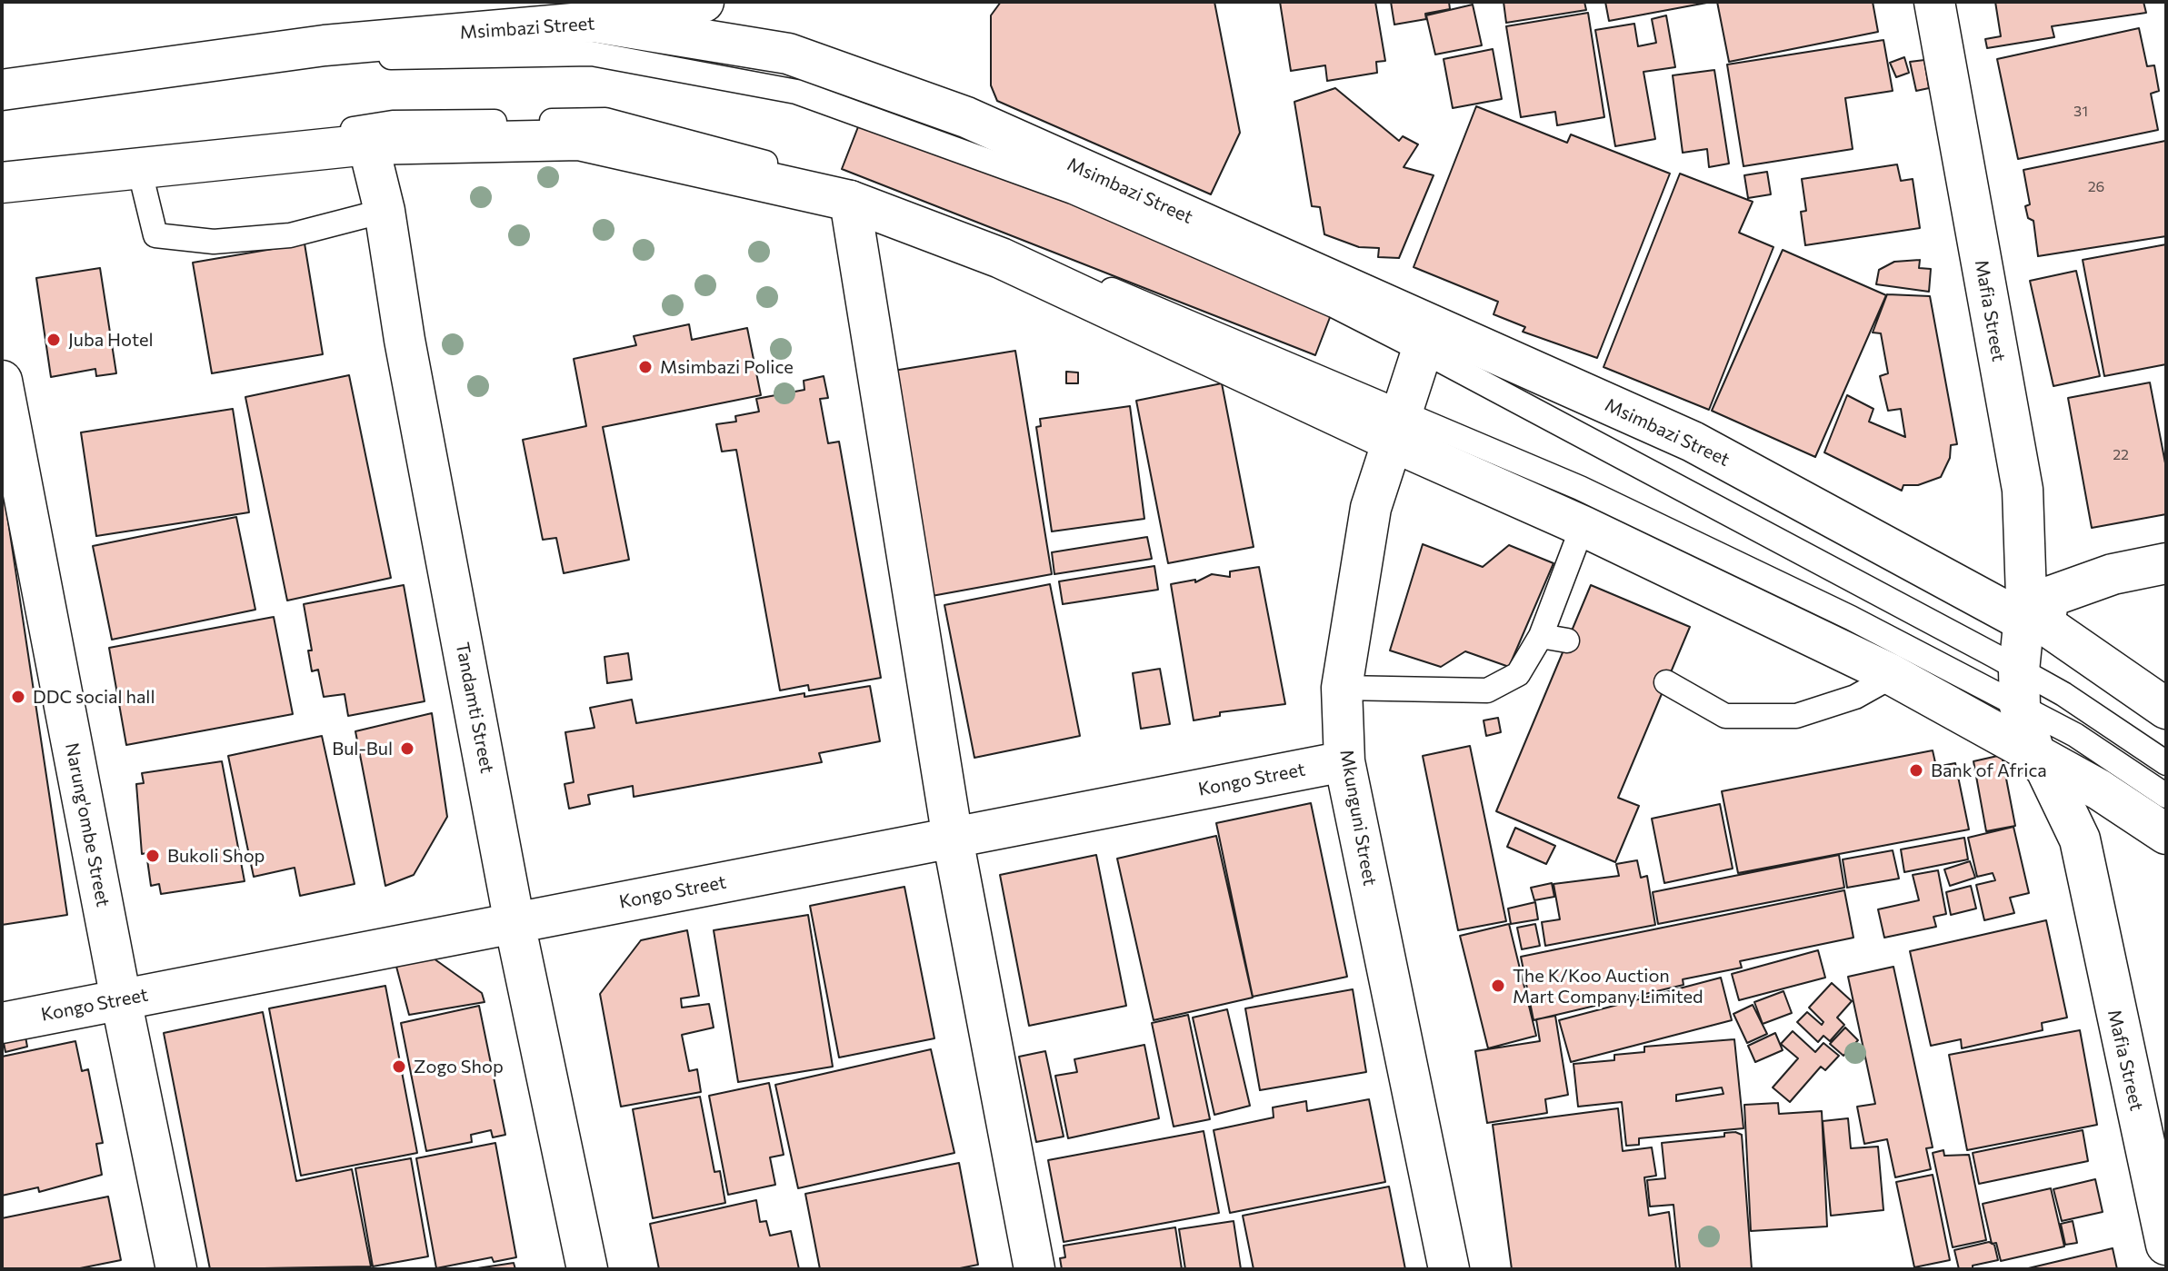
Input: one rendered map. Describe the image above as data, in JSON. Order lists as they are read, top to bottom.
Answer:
{
  "streets": {
    "street": [
      "Msimbazi Street",
      "Mafia Street",
      "Tandamti Street",
      "Kongo Street",
      "Mkunguni Street",
      "Narung'ombe Street"
    ]
  },
  "crossings": [
    ["Msimbazi Street", "Mafia Street"],
    ["Msimbazi Street", "Mkunguni Street"],
    ["Tandamti Street", "Kongo Street"],
    ["Kongo Street", "Mkunguni Street"],
    ["Kongo Street", "Narung'ombe Street"]
  ],
  "places": [
    "Juba Hotel",
    "Msimbazi Police",
    "DDC social hall",
    "Bul-Bul",
    "Bank of Africa",
    "Bukoli Shop",
    "The K/Koo Auction Mart Company Limited",
    "Zogo Shop"
  ],
  "house_numbers": ["31", "26", "22"]
}
